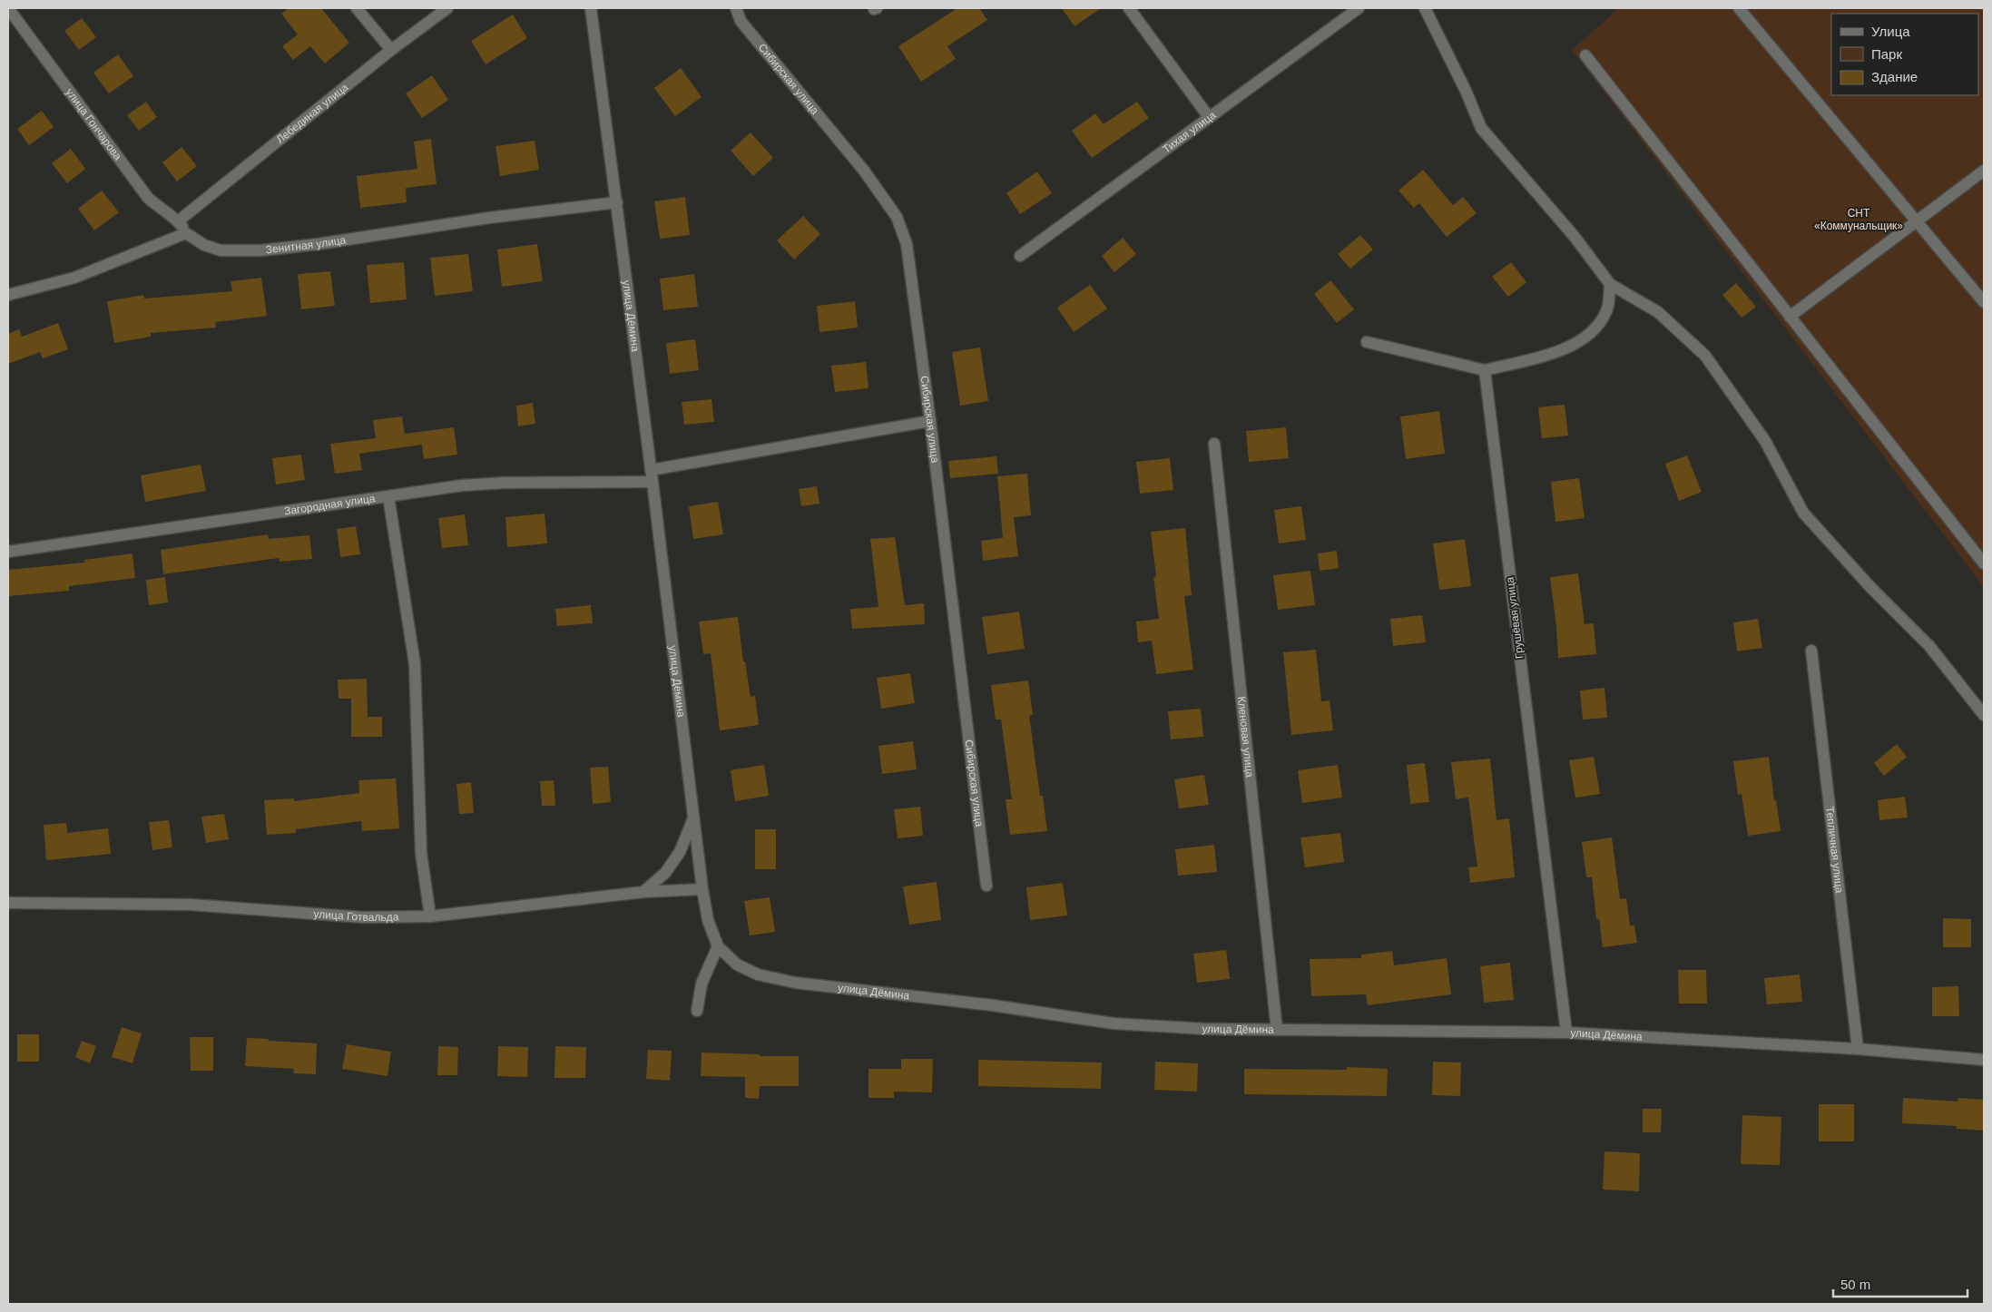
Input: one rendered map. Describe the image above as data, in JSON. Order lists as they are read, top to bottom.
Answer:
{
  "streets": {
    "street": [
      "Сибирская улица",
      "Лебединая улица",
      "улица Гончарова",
      "Тихая улица",
      "Зенитная улица",
      "улица Дёмина",
      "Загородная улица",
      "Грушёвая улица",
      "Кленовая улица",
      "Тепличная улица",
      "улица Готвальда"
    ]
  },
  "crossings": [
    ["Лебединая улица", "улица Гончарова"],
    ["улица Гончарова", "Зенитная улица"],
    ["Зенитная улица", "улица Дёмина"],
    ["улица Дёмина", "Загородная улица"],
    ["улица Дёмина", "Грушёвая улица"],
    ["улица Дёмина", "Кленовая улица"],
    ["улица Дёмина", "Тепличная улица"],
    ["улица Дёмина", "улица Готвальда"]
  ],
  "parks": ["СНТ «Коммунальщик»"],
  "legend": ["Улица", "Парк", "Здание"],
  "scale_bar": "50 m"
}
